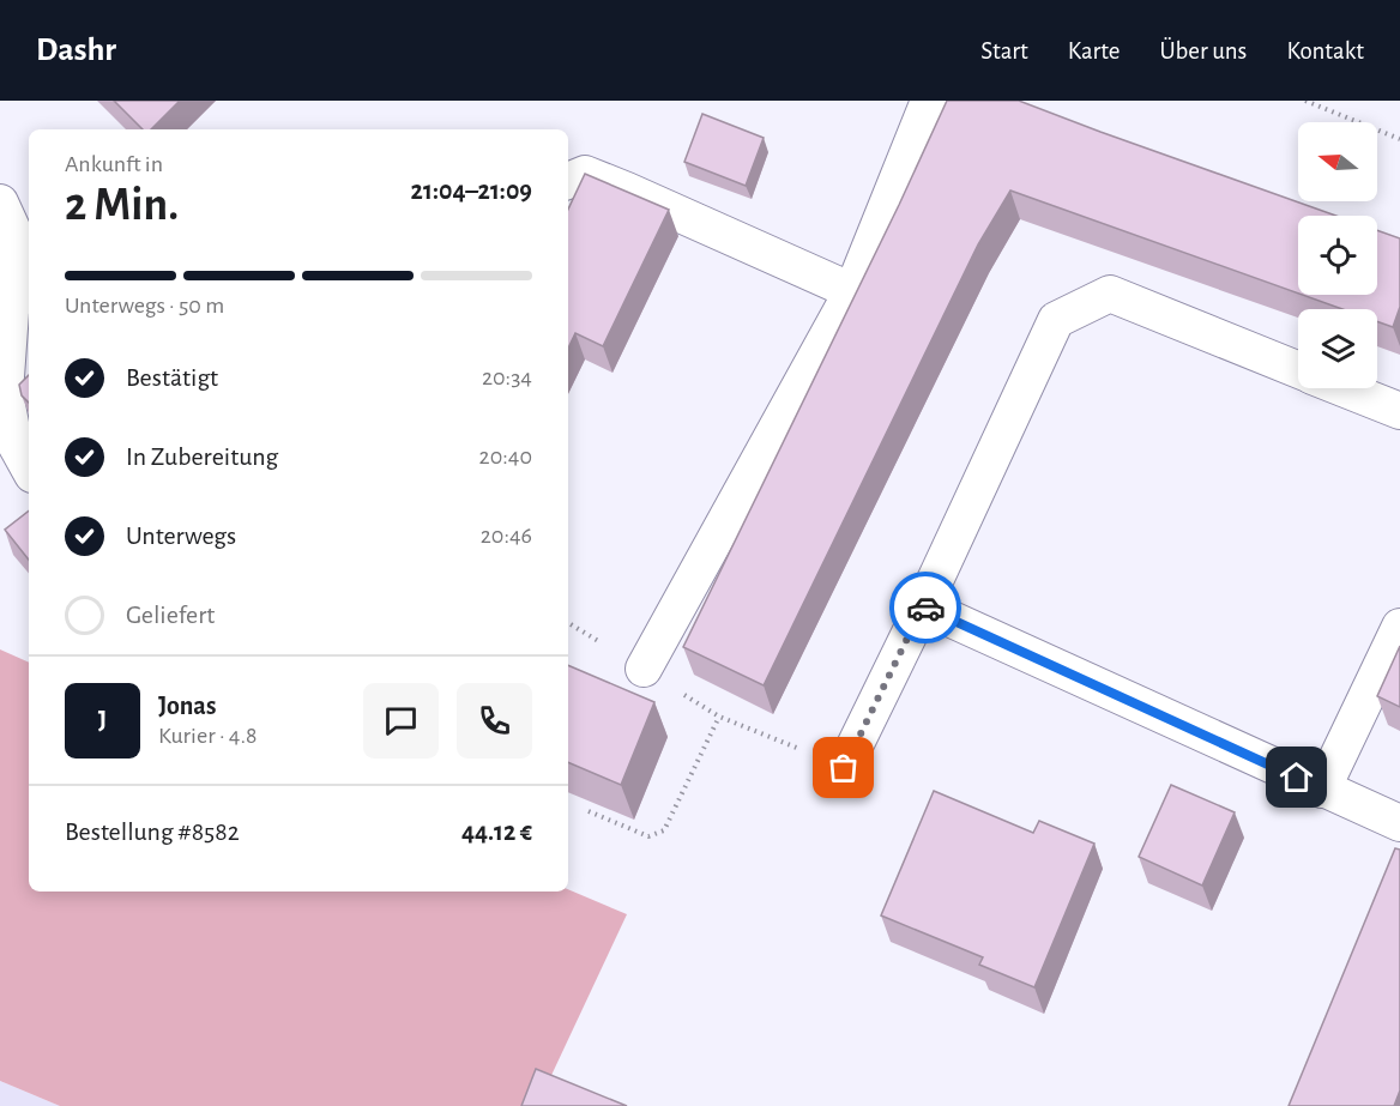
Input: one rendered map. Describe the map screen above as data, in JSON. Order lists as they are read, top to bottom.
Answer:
{
  "north": "left",
  "page": {
    "header": "Dashr",
    "nav": [
      "Start",
      "Karte",
      "Über uns",
      "Kontakt"
    ],
    "heading": ["2 Min.", "Ankunft in", "21:04–21:09"],
    "panel": [
      "Jonas",
      "Kurier · 4.8",
      "Bestellung #8582",
      "44.12 €"
    ],
    "bar": "Unterwegs · 50 m",
    "list": [
      ["Bestätigt", "20:34"],
      ["In Zubereitung", "20:40"],
      ["Unterwegs", "20:46"],
      "Geliefert"
    ],
    "round": "J"
  }
}
